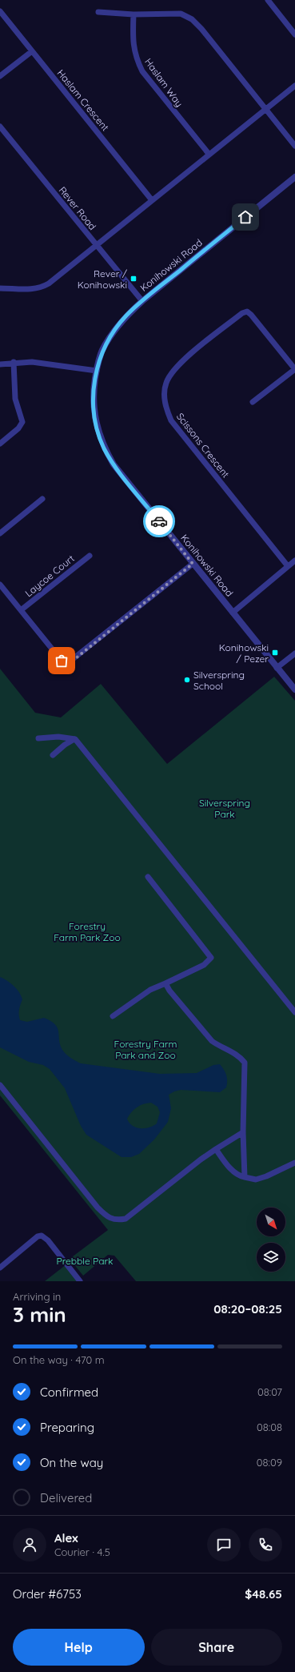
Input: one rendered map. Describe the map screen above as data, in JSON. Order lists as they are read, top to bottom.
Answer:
{
  "streets": {
    "street": [
      "Haslam Way",
      "Haslam Crescent",
      "Rever Road",
      "Konihowski Road",
      "Scissons Crescent",
      "Laycoe Court"
    ]
  },
  "crossings": [
    ["Rever Road", "Konihowski Road"]
  ],
  "parks": [
    "Silverspring Park",
    "Forestry Farm Park Zoo",
    "Forestry Farm Park and Zoo",
    "Prebble Park"
  ],
  "places": {
    "transit": ["Rever / Konihowski", "Konihowski / Pezer"],
    "other": ["Silverspring School"]
  },
  "north": "bottom right",
  "page": {
    "heading": ["3 min", "Arriving in", "08:20–08:25"],
    "panel": [
      "Alex",
      "Courier · 4.5",
      "Order #6753",
      "$48.65"
    ],
    "bar": "On the way · 470 m",
    "list": [
      ["Confirmed", "08:07"],
      ["Preparing", "08:08"],
      ["On the way", "08:09"],
      "Delivered"
    ],
    "buttons": ["Help", "Share"]
  }
}
